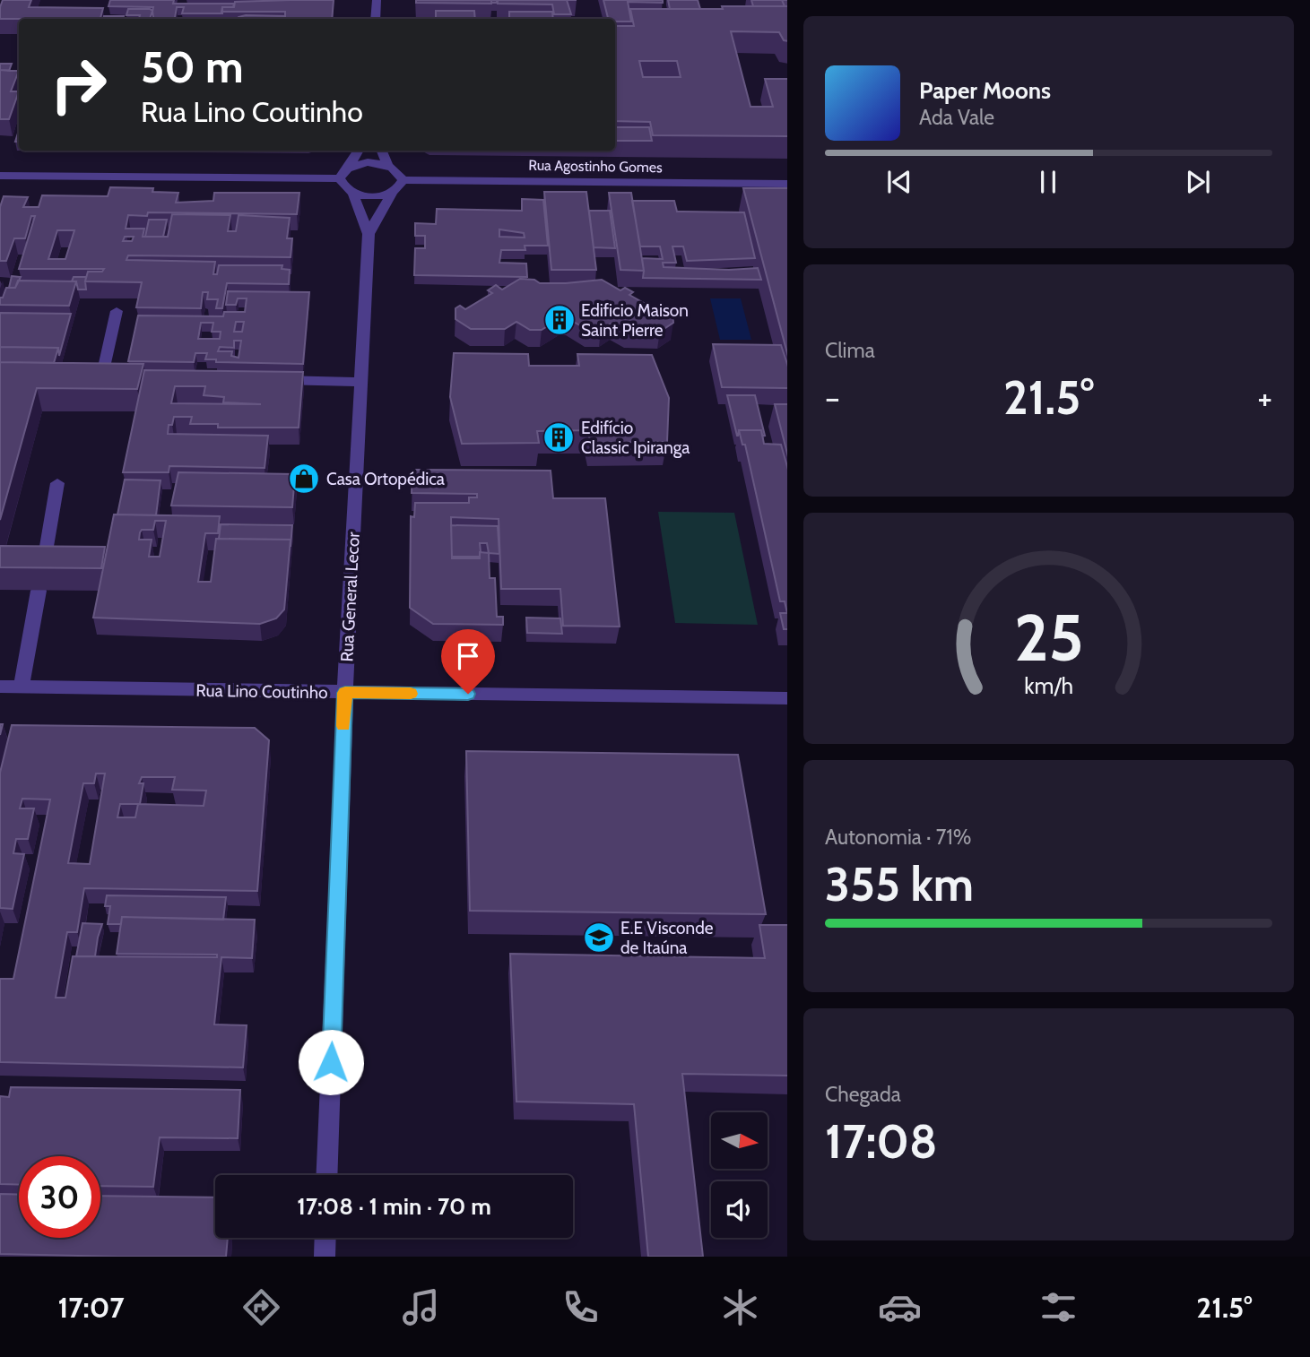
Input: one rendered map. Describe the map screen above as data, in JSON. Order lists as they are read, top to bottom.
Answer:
{
  "streets": {
    "street": ["Rua Agostinho Gomes", "Rua General Lecor", "Rua Lino Coutinho"]
  },
  "crossings": [
    ["Rua Agostinho Gomes", "Rua General Lecor"],
    ["Rua General Lecor", "Rua Lino Coutinho"]
  ],
  "places": {
    "building": ["Edificio Maison Saint Pierre", "Edifício Classic Ipiranga"],
    "shop": ["Casa Ortopédica"],
    "school or university": ["E.E Visconde de Itaúna"]
  },
  "north": "right",
  "page": {
    "turn": ["50 m", "Rua Lino Coutinho"],
    "song": ["Paper Moons", "Ada Vale"],
    "tile": [
      "Clima",
      ["Autonomia · 71%", "355 km"],
      ["Chegada", "17:08"]
    ],
    "heat": ["−", "21.5°", "+"],
    "limit": "30",
    "trip": "17:08 · 1 min · 70 m",
    "tabs": ["17:07", "21.5°"],
    "gauge": ["25", "km/h"]
  }
}
